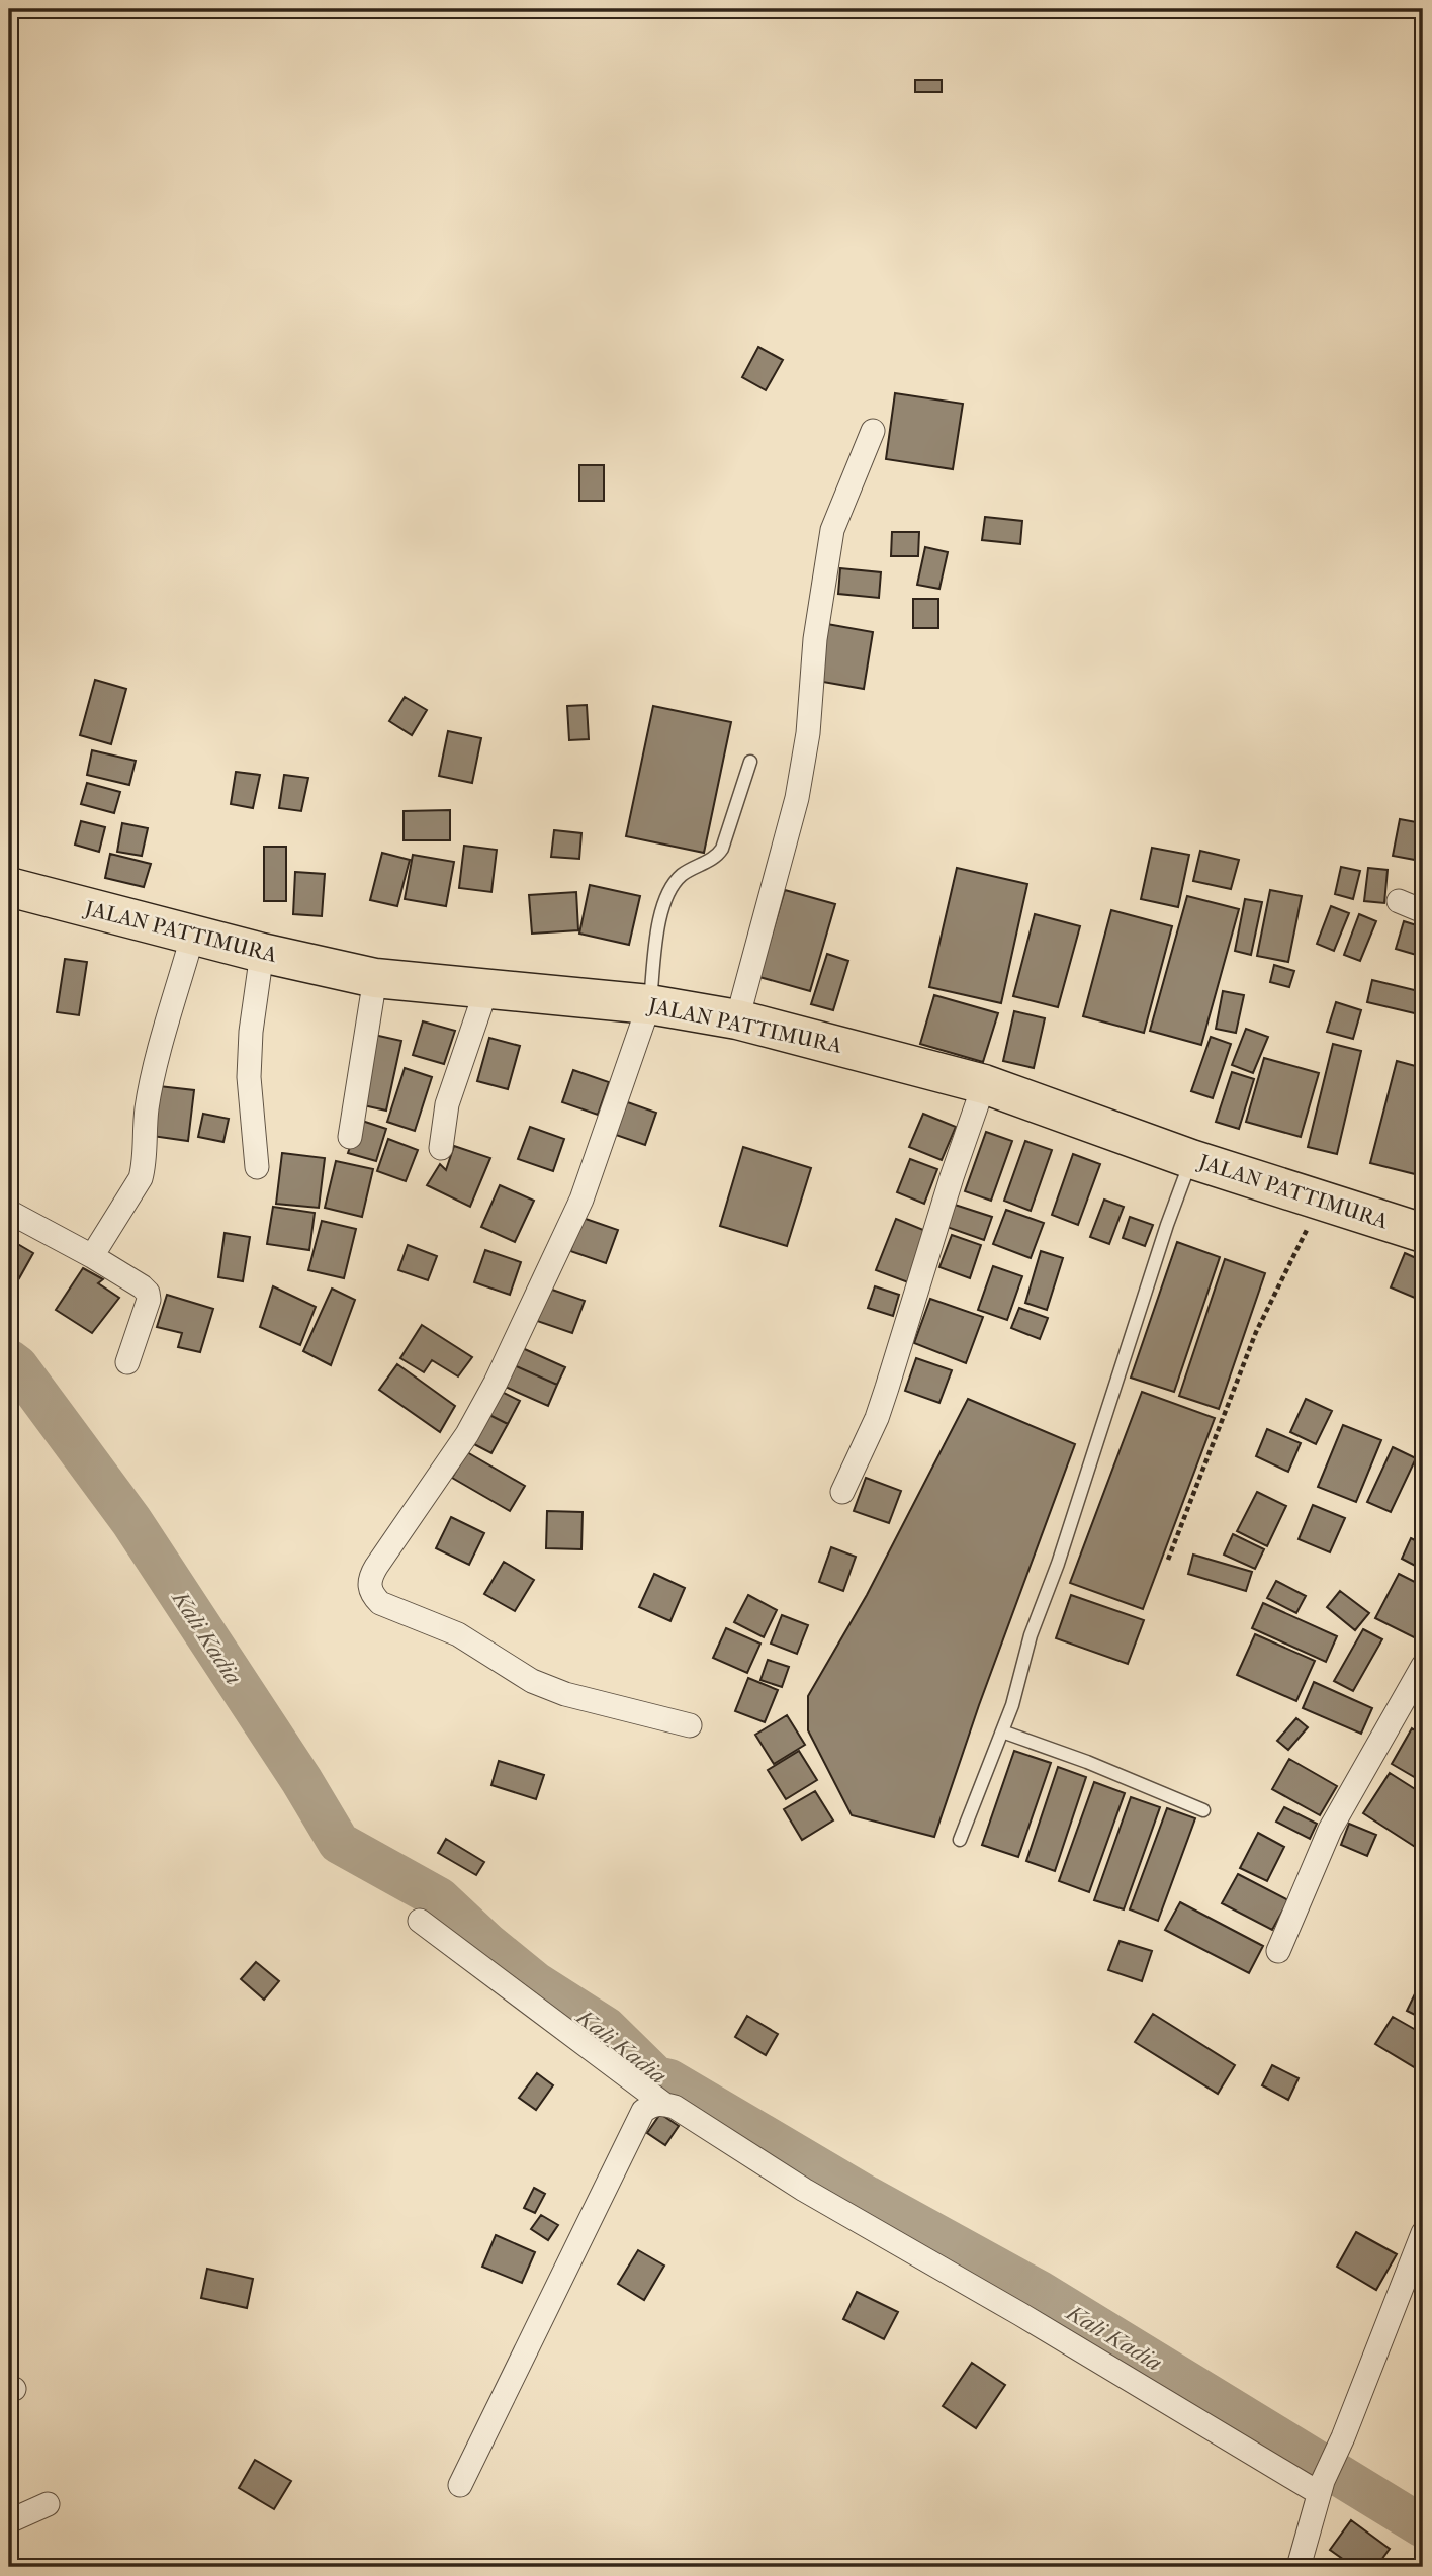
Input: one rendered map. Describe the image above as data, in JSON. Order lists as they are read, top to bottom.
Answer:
{
  "streets": {
    "highway": ["JALAN PATTIMURA"]
  },
  "water": ["Kali Kadia"]
}
